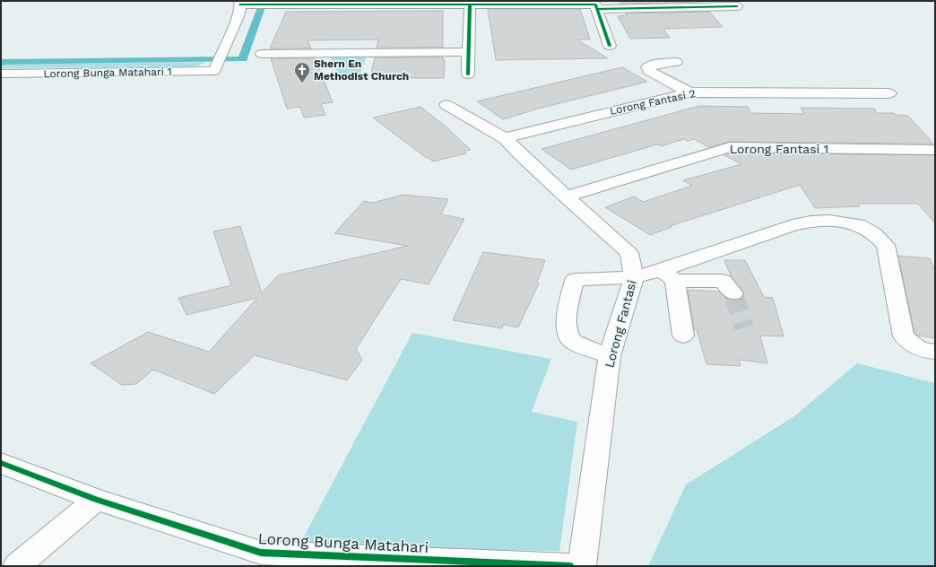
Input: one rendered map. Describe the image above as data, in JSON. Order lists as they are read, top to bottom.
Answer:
{
  "streets": {
    "street": [
      "Lorong Bunga Matahari 1",
      "Lorong Fantasi 2",
      "Lorong Fantasi 1",
      "Lorong Fantasi",
      "Lorong Bunga Matahari"
    ]
  },
  "crossings": [
    ["Lorong Fantasi 2", "Lorong Fantasi"],
    ["Lorong Fantasi 1", "Lorong Fantasi"]
  ],
  "places": {
    "church": ["Shern En Methodist Church"]
  }
}
